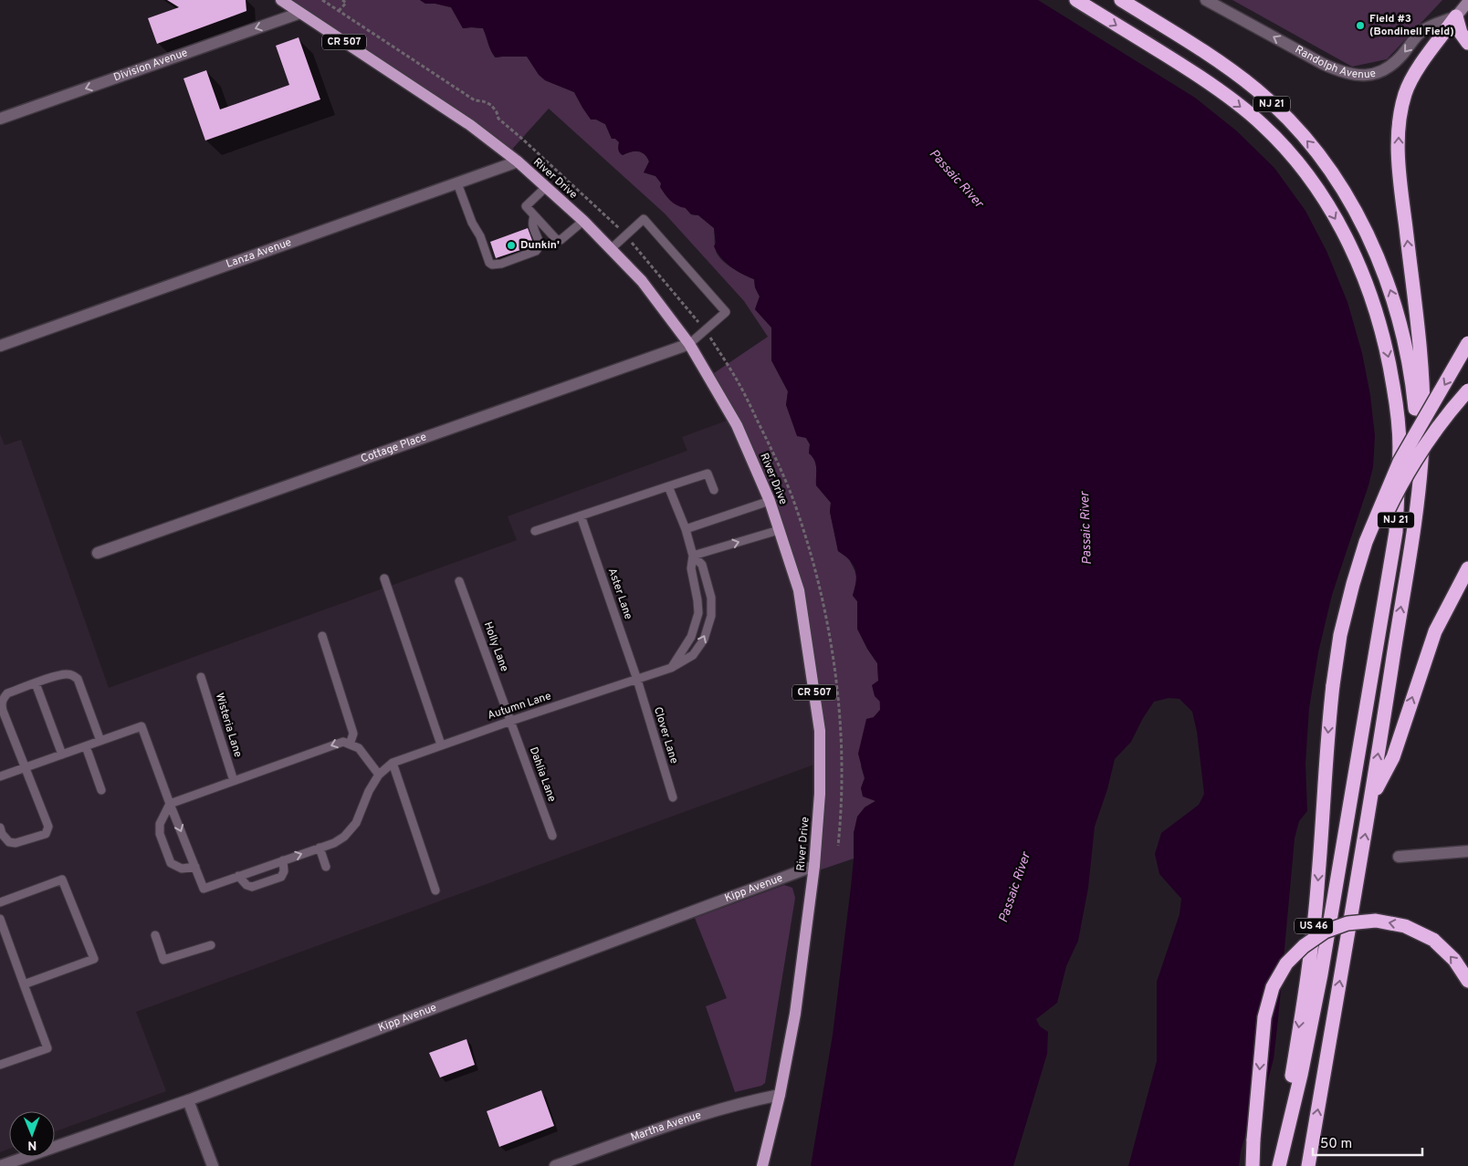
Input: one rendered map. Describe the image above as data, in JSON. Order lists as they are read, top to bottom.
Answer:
{
  "streets": {
    "highway": ["NJ 21", "US 46"],
    "main road": ["CR 507", "River Drive"],
    "street": [
      "Randolph Avenue",
      "Division Avenue",
      "Lanza Avenue",
      "Cottage Place",
      "Kipp Avenue",
      "Martha Avenue"
    ],
    "lane": [
      "Aster Lane",
      "Holly Lane",
      "Autumn Lane",
      "Wisteria Lane",
      "Clover Lane",
      "Dahlia Lane"
    ]
  },
  "crossings": [
    ["Division Avenue", "River Drive"],
    ["NJ 21", "US 46"],
    ["River Drive", "Lanza Avenue"],
    ["River Drive", "Cottage Place"],
    ["River Drive", "Kipp Avenue"],
    ["River Drive", "Martha Avenue"],
    ["Aster Lane", "Autumn Lane"],
    ["Aster Lane", "Clover Lane"],
    ["Holly Lane", "Autumn Lane"],
    ["Holly Lane", "Dahlia Lane"],
    ["Autumn Lane", "Clover Lane"],
    ["Autumn Lane", "Dahlia Lane"]
  ],
  "one_way": ["Randolph Avenue", "Division Avenue"],
  "water": ["Passaic River"],
  "places": ["Field #3 (Bondinell Field)", "Dunkin'"],
  "scale_bar": "50 m",
  "north": "bottom"
}
